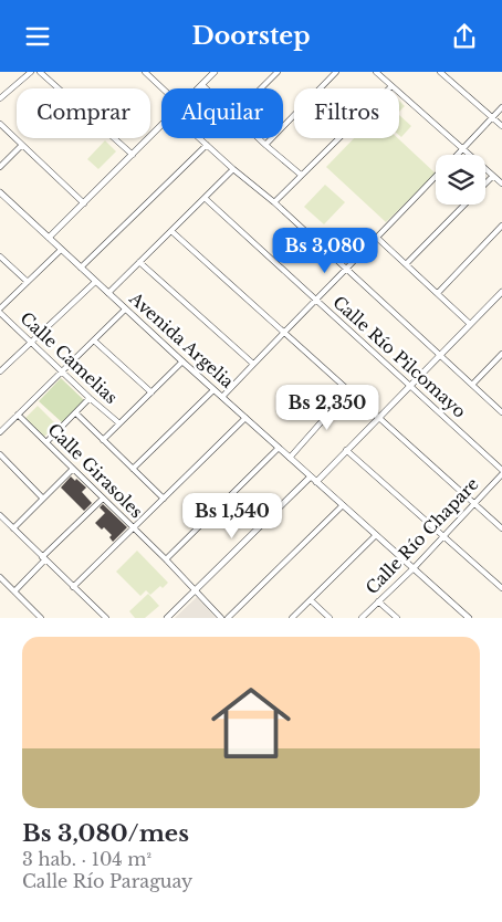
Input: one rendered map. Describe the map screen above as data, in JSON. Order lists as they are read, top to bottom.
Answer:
{
  "streets": {
    "street": [
      "Avenida Argelia",
      "Calle Río Pilcomayo",
      "Calle Camelias",
      "Calle Girasoles",
      "Calle Río Chapare"
    ]
  },
  "crossings": [
    ["Avenida Argelia", "Calle Río Chapare"]
  ],
  "page": {
    "header": "Doorstep",
    "chip": ["Comprar", "Alquilar", "Filtros"],
    "price": ["Bs 3,080", "Bs 2,350", "Bs 1,540"],
    "list": [
      {
        "name": "Bs 3,080/mes",
        "note": "3 hab. · 104 m² · Calle Río Paraguay"
      }
    ]
  }
}
